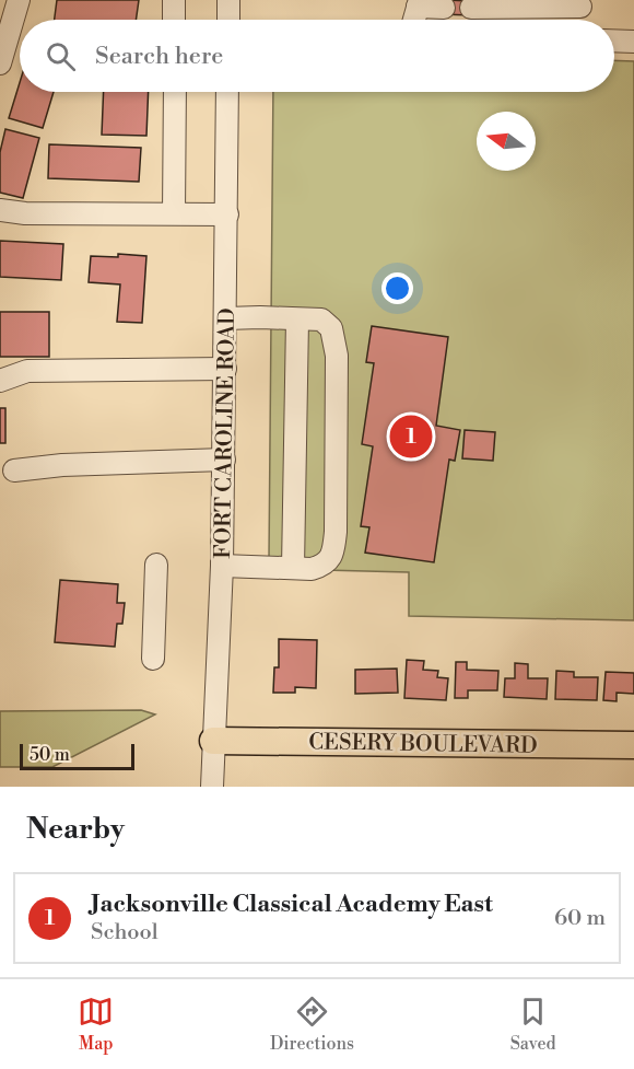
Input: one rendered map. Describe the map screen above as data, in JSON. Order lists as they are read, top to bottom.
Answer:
{
  "streets": {
    "main road": ["CESERY BOULEVARD"],
    "street": ["FORT CAROLINE ROAD"]
  },
  "crossings": [
    ["FORT CAROLINE ROAD", "CESERY BOULEVARD"]
  ],
  "scale_bar": "50 m",
  "north": "left",
  "page": {
    "search": "Search here",
    "pins": "1",
    "scale": "50 m",
    "heading": "Nearby",
    "list": [
      {
        "mark": "1",
        "name": "Jacksonville Classical Academy East",
        "note": "School",
        "value": "60 m"
      }
    ],
    "nav": ["Map", "Directions", "Saved"]
  }
}
